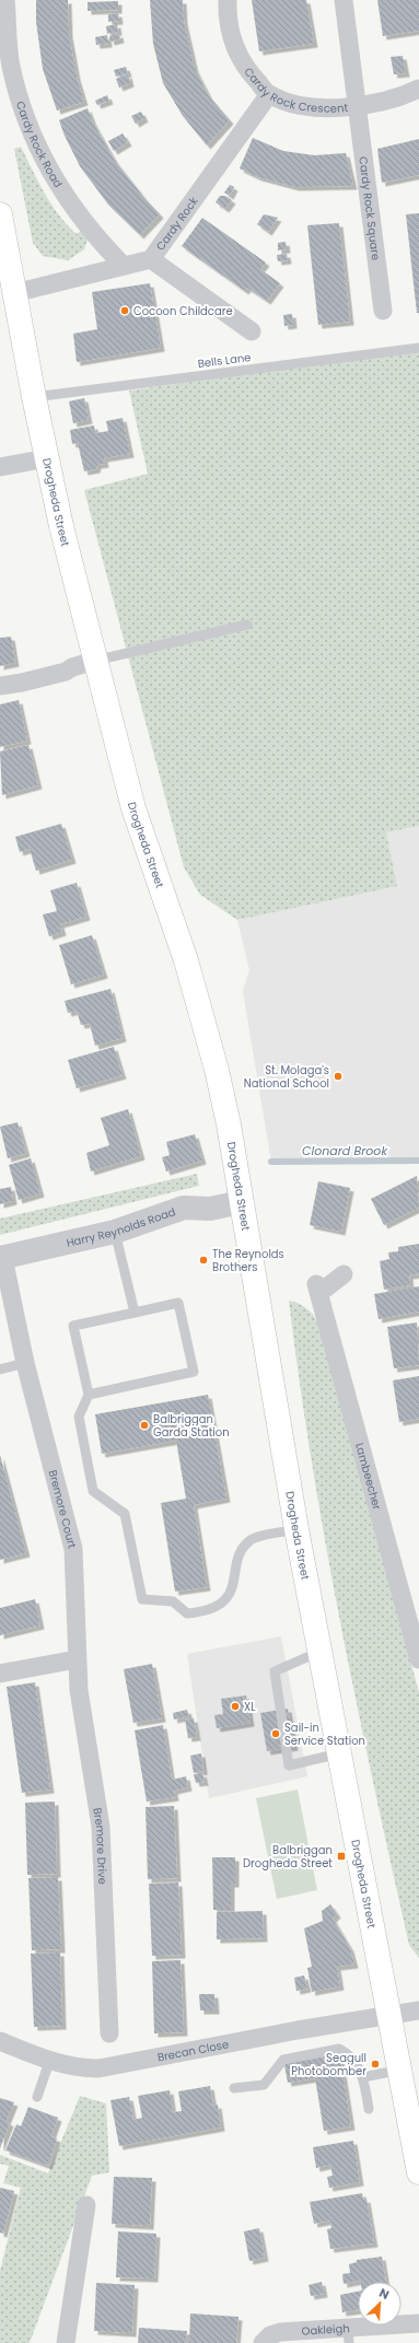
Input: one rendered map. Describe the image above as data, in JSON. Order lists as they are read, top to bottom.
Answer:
{
  "streets": {
    "main road": ["Drogheda Street"],
    "street": [
      "Cardy Rock Crescent",
      "Cardy Rock Road",
      "Cardy Rock Square",
      "Cardy Rock",
      "Harry Reynolds Road",
      "Lambeecher",
      "Bremore Court",
      "Bremore Drive",
      "Brecan Close",
      "Oakleigh"
    ],
    "lane": ["Bells Lane"]
  },
  "crossings": [
    ["Cardy Rock Crescent", "Cardy Rock Square"],
    ["Cardy Rock Crescent", "Cardy Rock"],
    ["Cardy Rock Road", "Cardy Rock"],
    ["Cardy Rock", "Drogheda Street"],
    ["Bells Lane", "Drogheda Street"],
    ["Drogheda Street", "Harry Reynolds Road"],
    ["Drogheda Street", "Brecan Close"],
    ["Harry Reynolds Road", "Bremore Court"],
    ["Bremore Court", "Bremore Drive"]
  ],
  "water": ["Clonard Brook"],
  "places": {
    "other": [
      "Cocoon Childcare",
      "St. Molaga's National School",
      "The Reynolds Brothers",
      "Balbriggan Garda Station",
      "XL",
      "Sail-in Service Station",
      "Seagull Photobomber"
    ],
    "transit": ["Balbriggan Drogheda Street"]
  },
  "north": "top right"
}
